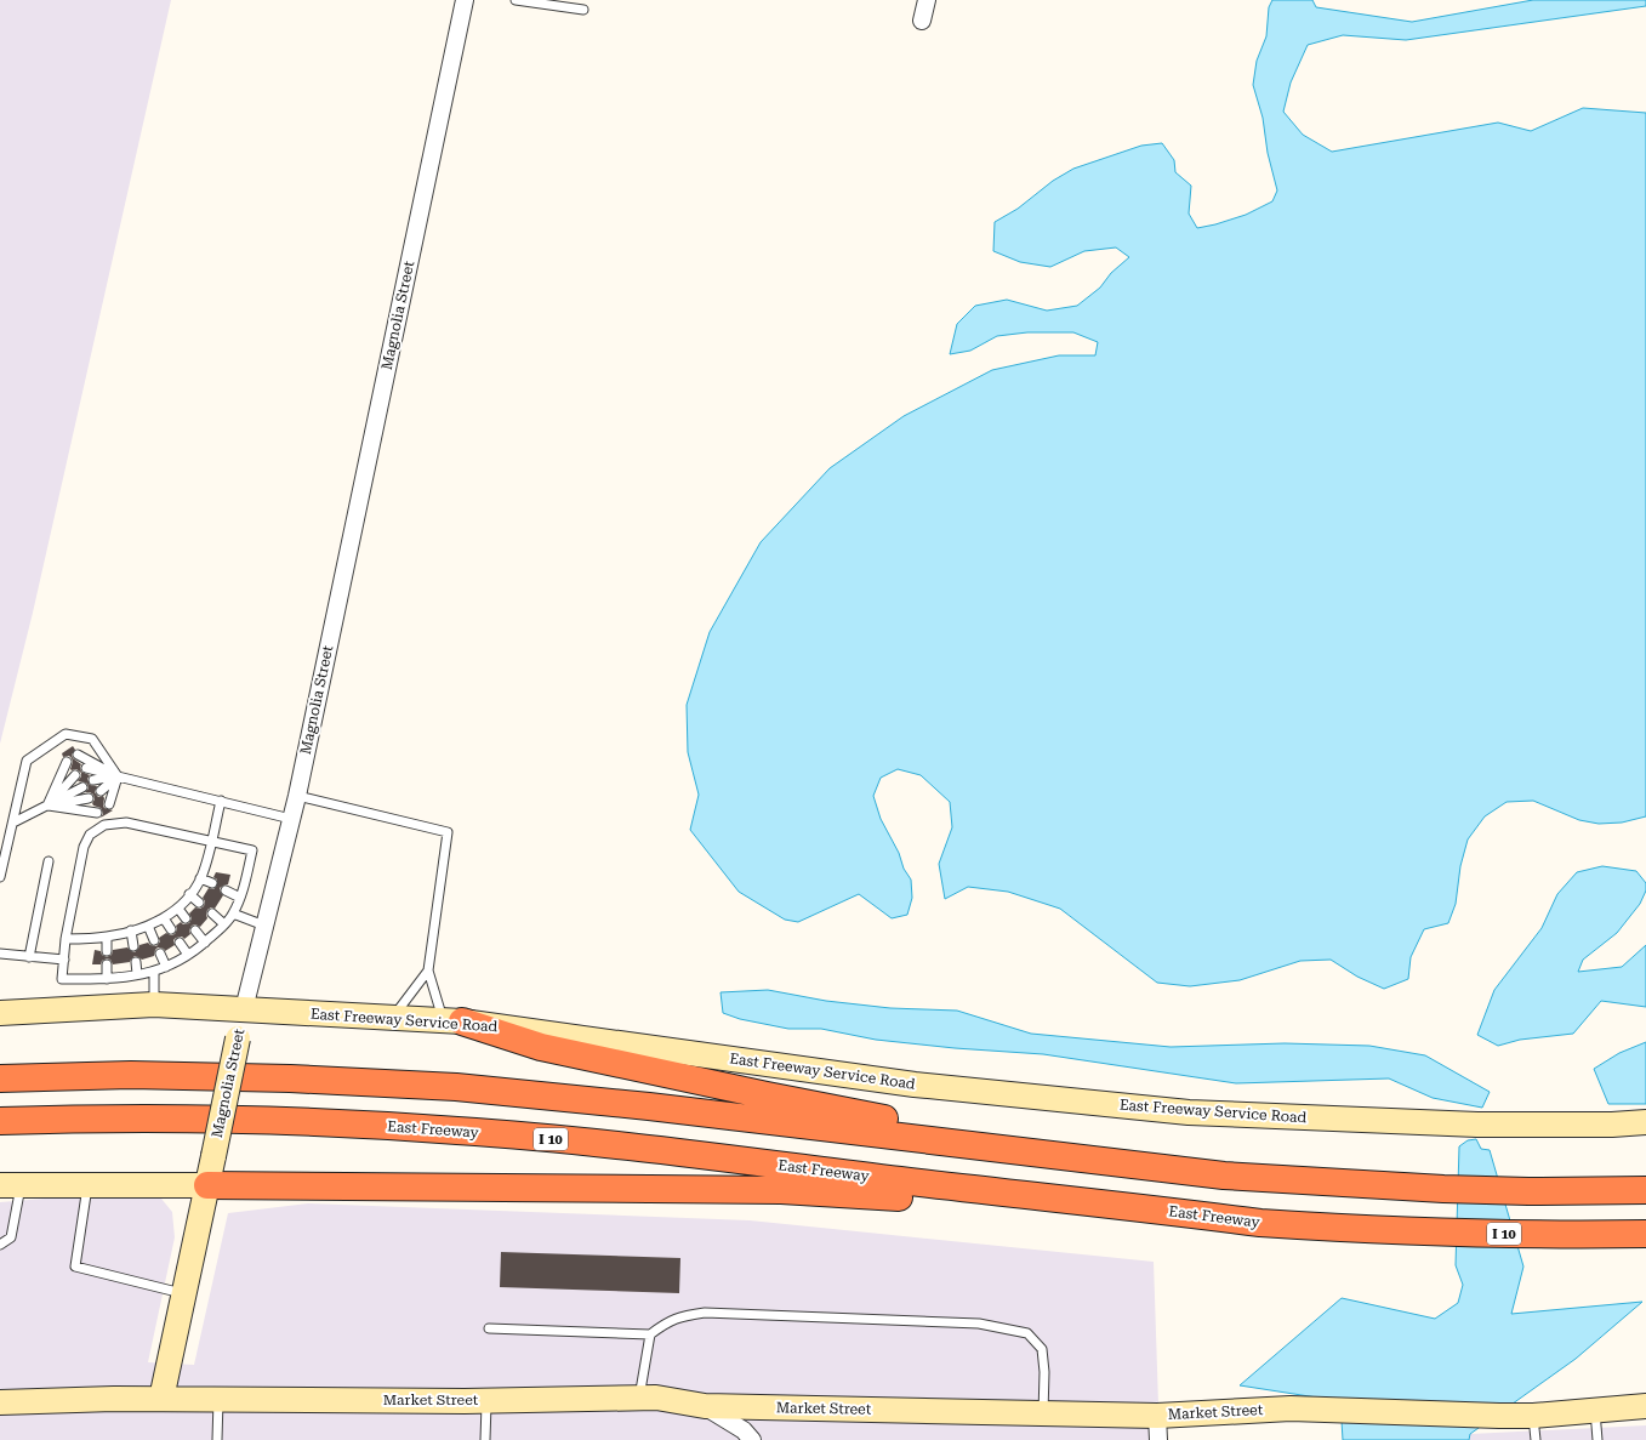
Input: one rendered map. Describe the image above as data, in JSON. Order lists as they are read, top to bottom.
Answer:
{
  "streets": {
    "highway": ["East Freeway", "I 10"],
    "street": ["Magnolia Street", "East Freeway Service Road", "Market Street"]
  },
  "crossings": [
    ["Magnolia Street", "East Freeway Service Road"],
    ["Magnolia Street", "Market Street"]
  ]
}
